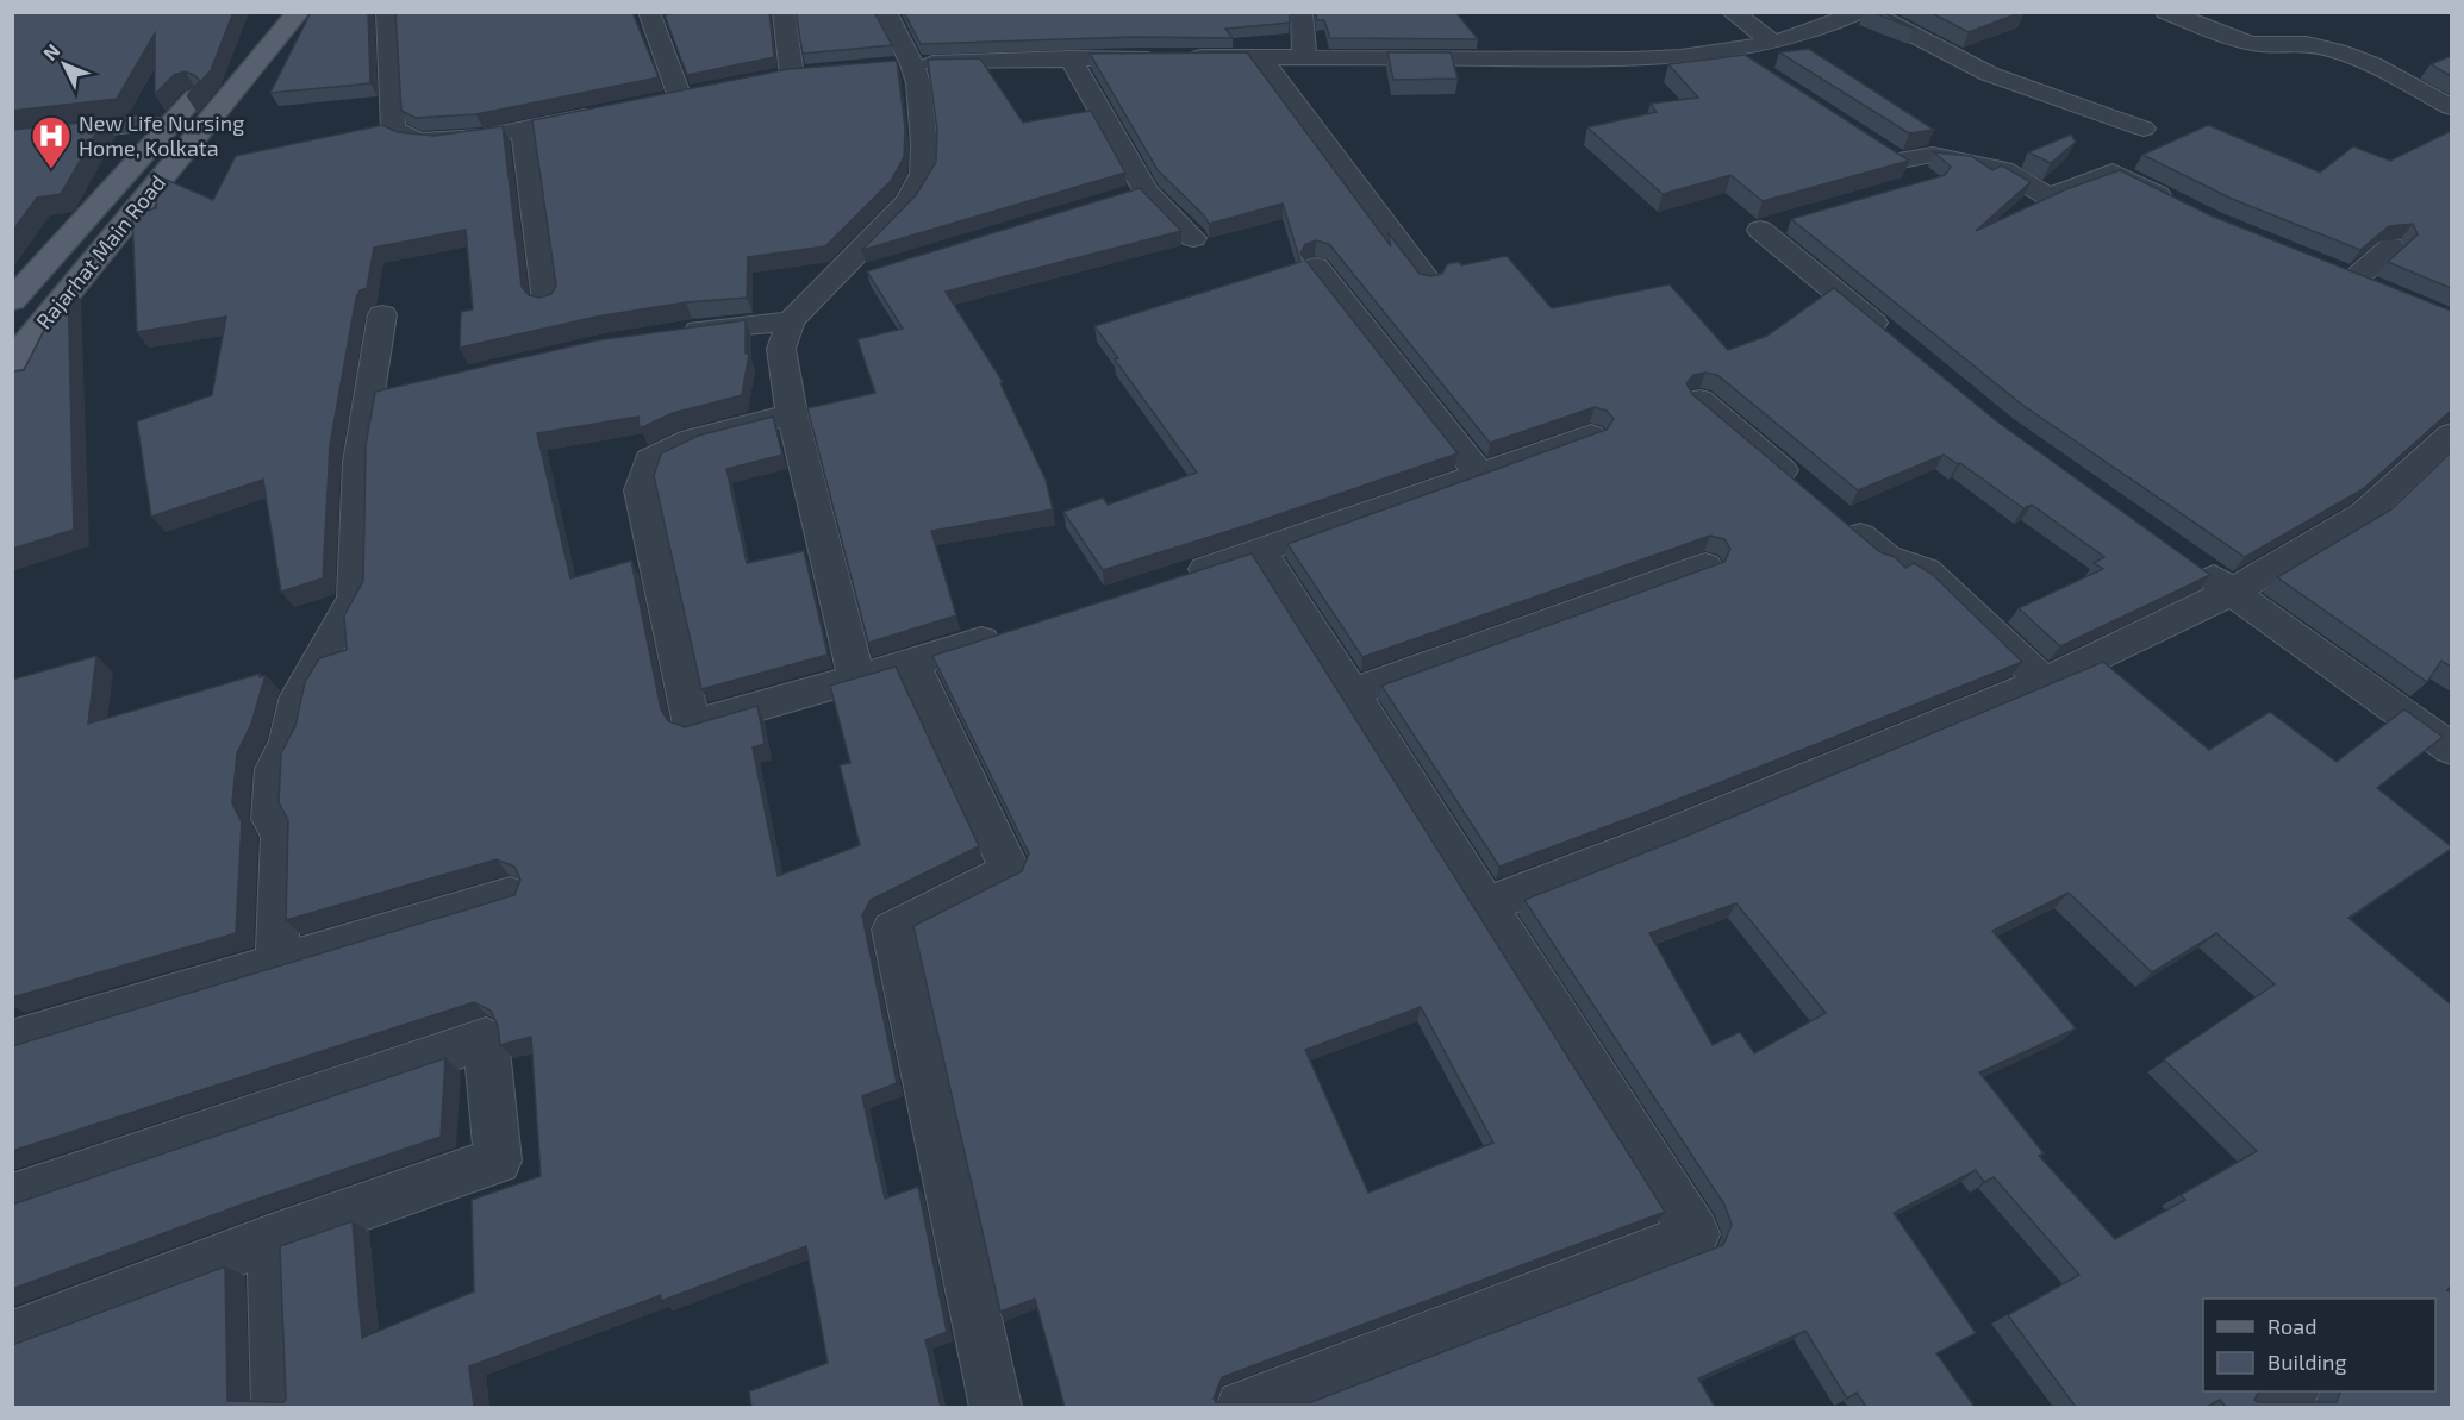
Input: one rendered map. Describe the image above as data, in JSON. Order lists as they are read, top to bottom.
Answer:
{
  "streets": {
    "main road": ["Rajarhat Main Road"]
  },
  "places": {
    "hospital": ["New Life Nursing Home, Kolkata"]
  },
  "legend": ["Road", "Building"],
  "north": "top left"
}
